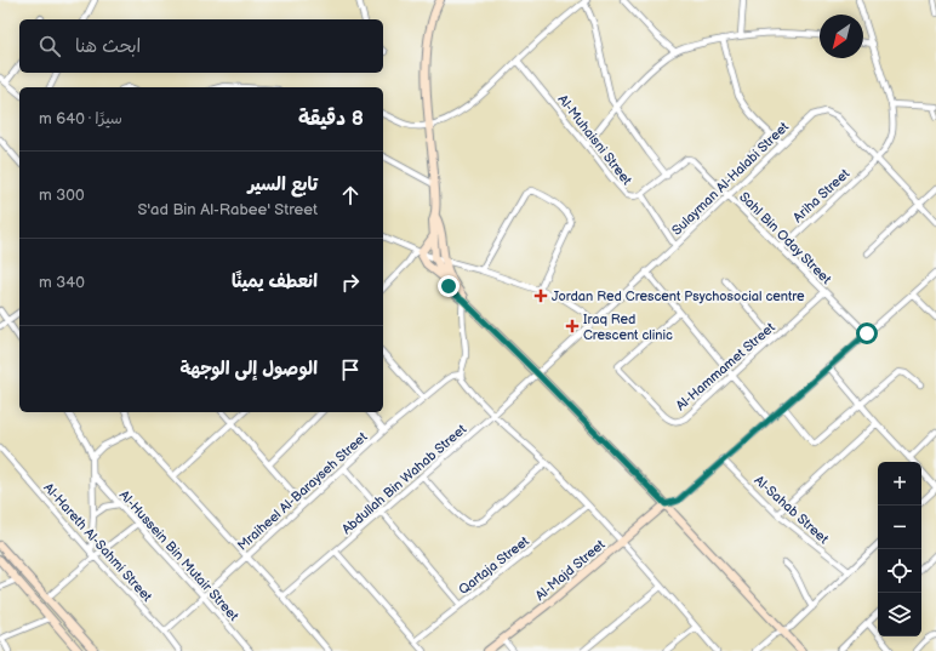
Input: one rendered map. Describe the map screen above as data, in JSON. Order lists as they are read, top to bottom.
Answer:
{
  "streets": {
    "street": [
      "Al-Muhaisni Street",
      "Sulayman Al-Halabi Street",
      "Ariha Street",
      "Sahl Bin Oday Street",
      "Al-Hammamet Street",
      "Abdullah Bin Wahab Street",
      "Mraiheel Al-Barayseh Street",
      "Al-Sahab Street",
      "Al-Hareth Al-Sahmi Street",
      "Al-Hussein Bin Mutair Street",
      "Qartaja Street",
      "Al-Majd Street"
    ]
  },
  "crossings": [
    ["Al-Muhaisni Street", "Sahl Bin Oday Street"],
    ["Sulayman Al-Halabi Street", "Ariha Street"],
    ["Sulayman Al-Halabi Street", "Sahl Bin Oday Street"],
    ["Sulayman Al-Halabi Street", "Abdullah Bin Wahab Street"],
    ["Ariha Street", "Sahl Bin Oday Street"],
    ["Sahl Bin Oday Street", "Al-Hammamet Street"],
    ["Mraiheel Al-Barayseh Street", "Al-Hareth Al-Sahmi Street"],
    ["Mraiheel Al-Barayseh Street", "Al-Hussein Bin Mutair Street"]
  ],
  "places": {
    "health": ["Jordan Red Crescent Psychosocial centre", "Iraq Red Crescent clinic"]
  },
  "north": "bottom left",
  "page": {
    "search": "ابحث هنا",
    "heading": ["8 دقيقة", "سيرًا · 640 m"],
    "list": [
      ["تابع السير", "S'ad Bin Al-Rabee' Street", "300 m"],
      ["انعطف يمينًا", "340 m"],
      "الوصول إلى الوجهة"
    ],
    "map_buttons": ["+", "−"]
  }
}
